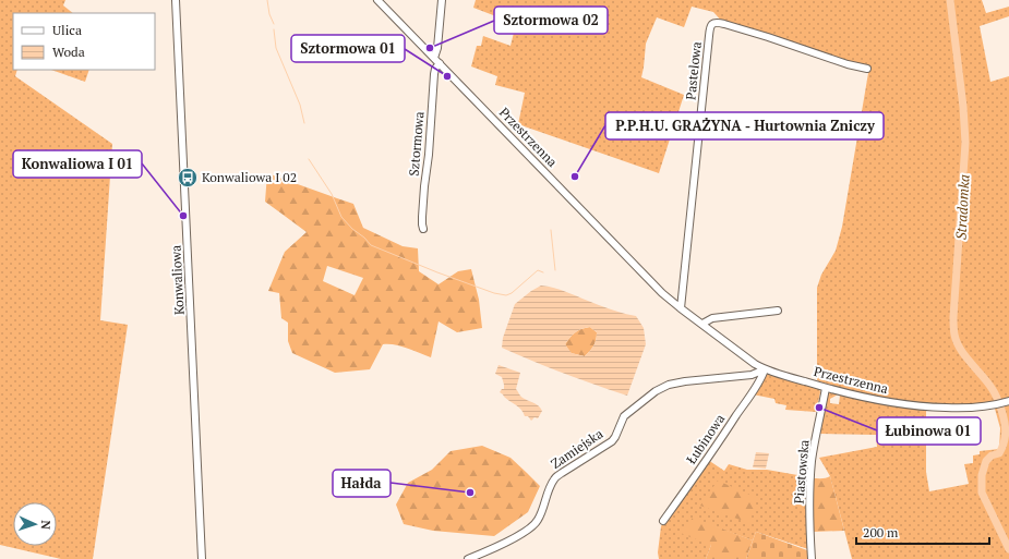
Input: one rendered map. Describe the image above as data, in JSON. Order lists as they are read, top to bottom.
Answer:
{
  "streets": {
    "street": [
      "Pastelowa",
      "Przestrzenna",
      "Sztormowa",
      "Konwaliowa",
      "Łubinowa",
      "Zamiejska",
      "Piastowska"
    ]
  },
  "crossings": [
    ["Pastelowa", "Przestrzenna"],
    ["Przestrzenna", "Sztormowa"],
    ["Przestrzenna", "Łubinowa"],
    ["Przestrzenna", "Zamiejska"],
    ["Przestrzenna", "Piastowska"],
    ["Łubinowa", "Zamiejska"]
  ],
  "water": ["Stradomka"],
  "places": {
    "other": [
      "Sztormowa 02",
      "Sztormowa 01",
      "P.P.H.U. GRAŻYNA - Hurtownia Zniczy",
      "Konwaliowa I 01",
      "Łubinowa 01",
      "Hałda"
    ],
    "bus stop": ["Konwaliowa I 02"]
  },
  "legend": ["Ulica", "Woda"],
  "scale_bar": "200 m",
  "north": "right"
}
